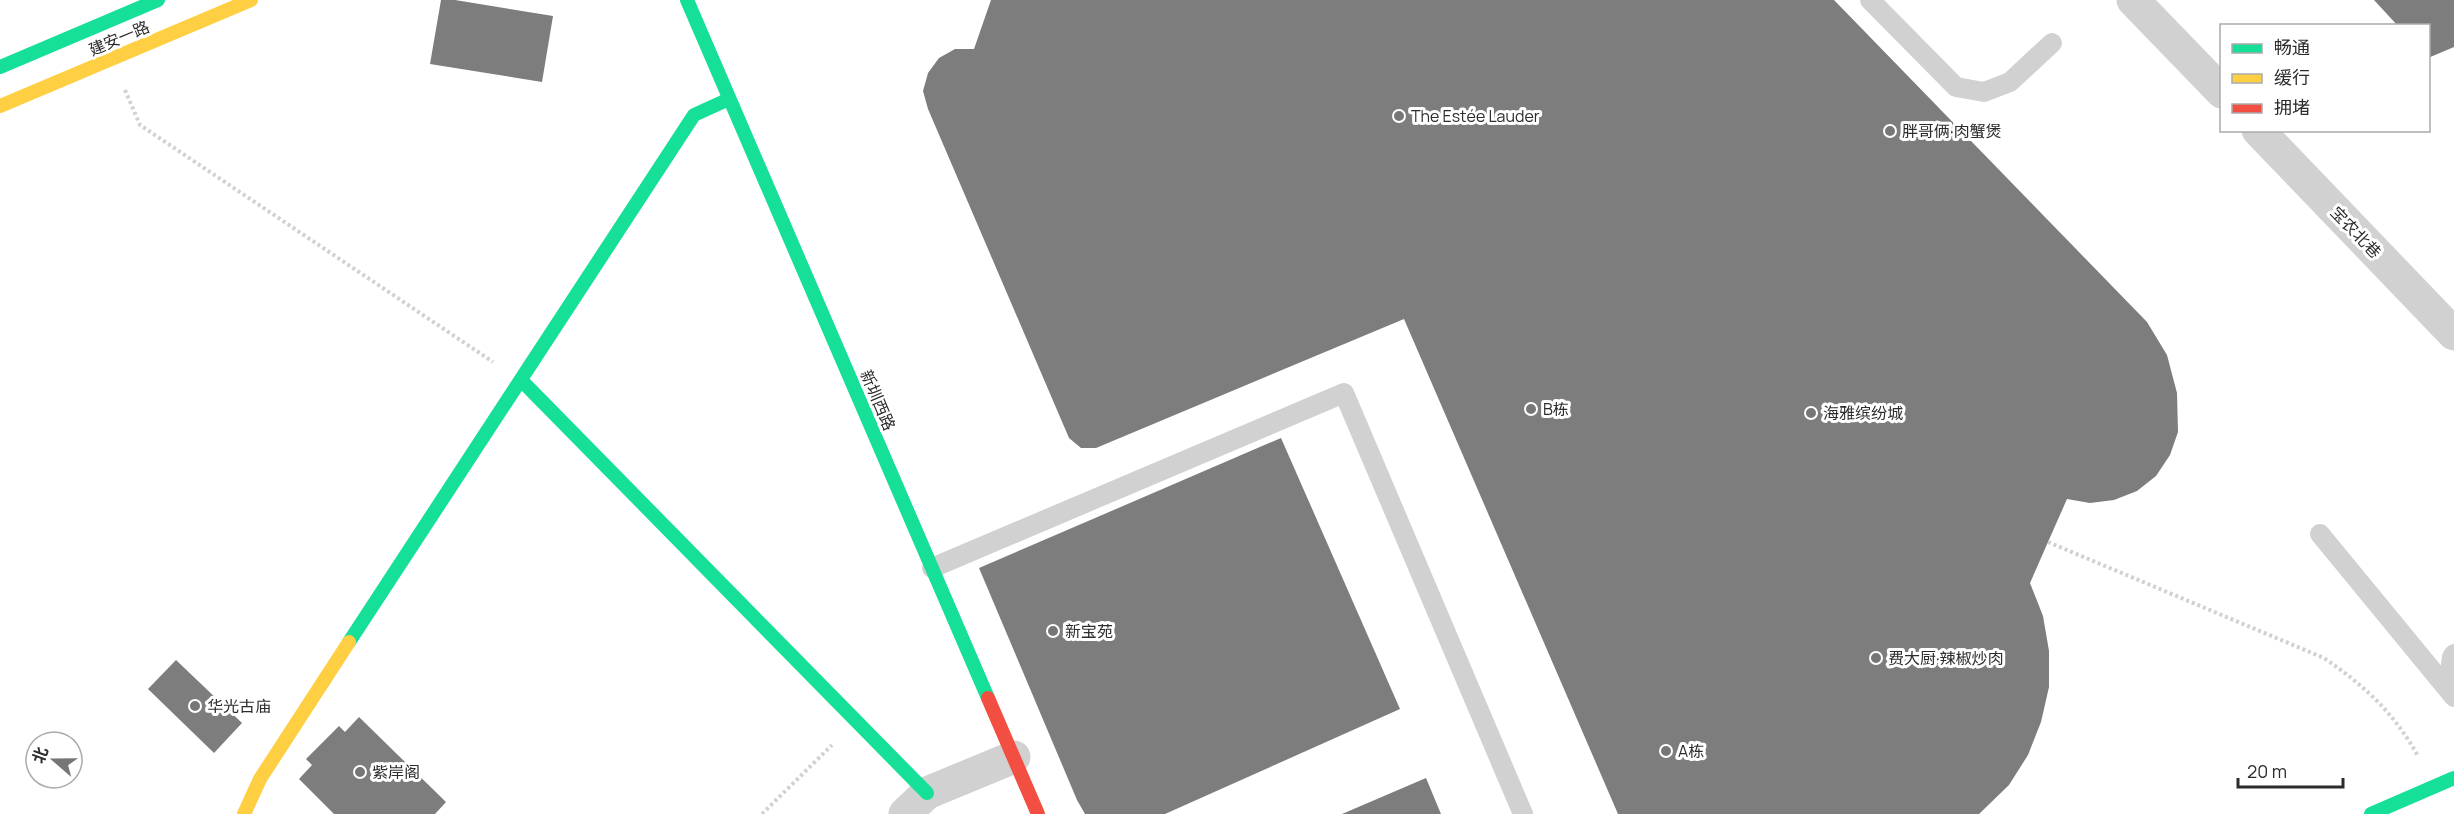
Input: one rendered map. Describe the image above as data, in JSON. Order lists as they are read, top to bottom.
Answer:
{
  "streets": {
    "street": ["建安一路", "宝农北巷", "新圳西路"]
  },
  "places": [
    "The Estée Lauder",
    "胖哥俩·肉蟹煲",
    "B栋",
    "海雅缤纷城",
    "新宝苑",
    "费大厨·辣椒炒肉",
    "华光古庙",
    "A栋",
    "紫岸阁"
  ],
  "legend": ["畅通", "缓行", "拥堵"],
  "scale_bar": "20 m",
  "north": "left"
}
